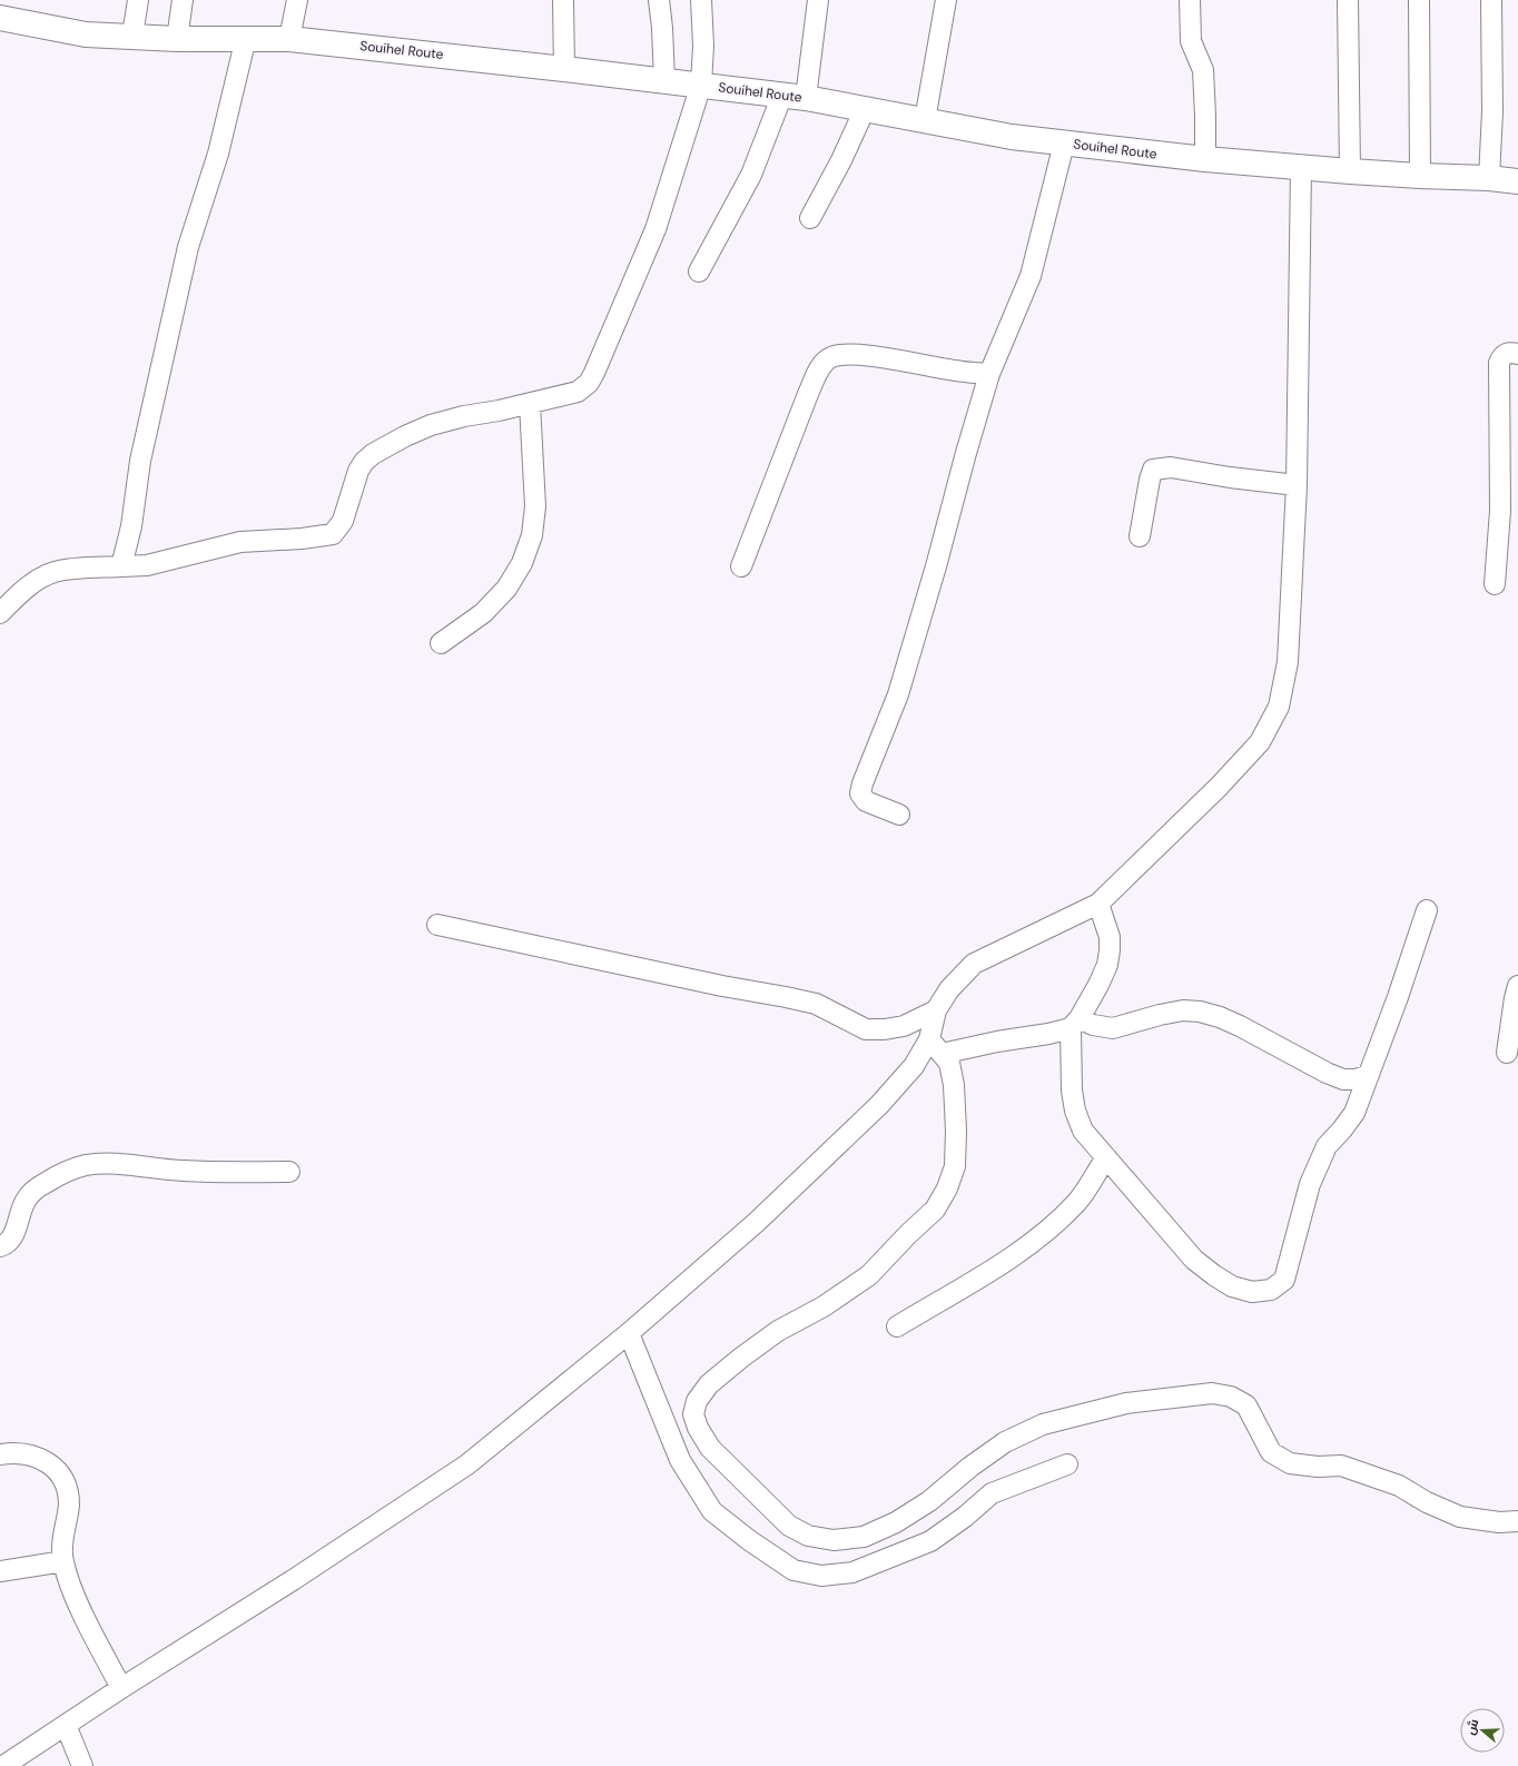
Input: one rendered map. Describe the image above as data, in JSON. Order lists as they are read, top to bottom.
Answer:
{
  "streets": {
    "main road": ["Souihel Route"]
  },
  "north": "left"
}
